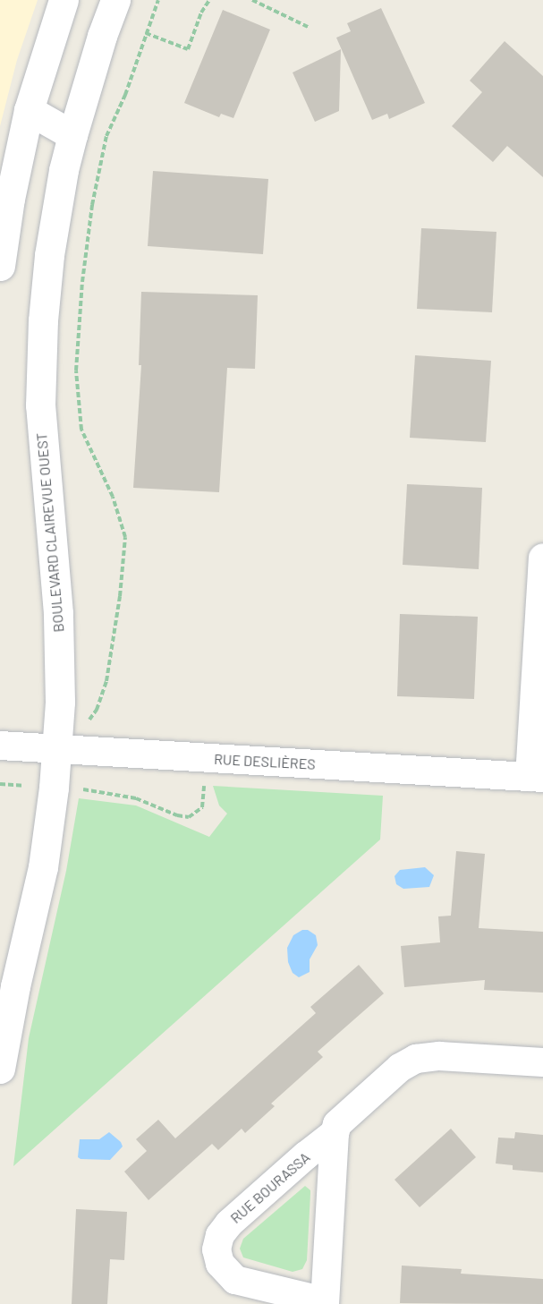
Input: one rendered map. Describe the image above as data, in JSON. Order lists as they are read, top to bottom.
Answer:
{
  "streets": {
    "street": ["BOULEVARD CLAIREVUE OUEST", "RUE DESLIÈRES", "RUE BOURASSA"]
  },
  "crossings": [
    ["BOULEVARD CLAIREVUE OUEST", "RUE DESLIÈRES"]
  ]
}
